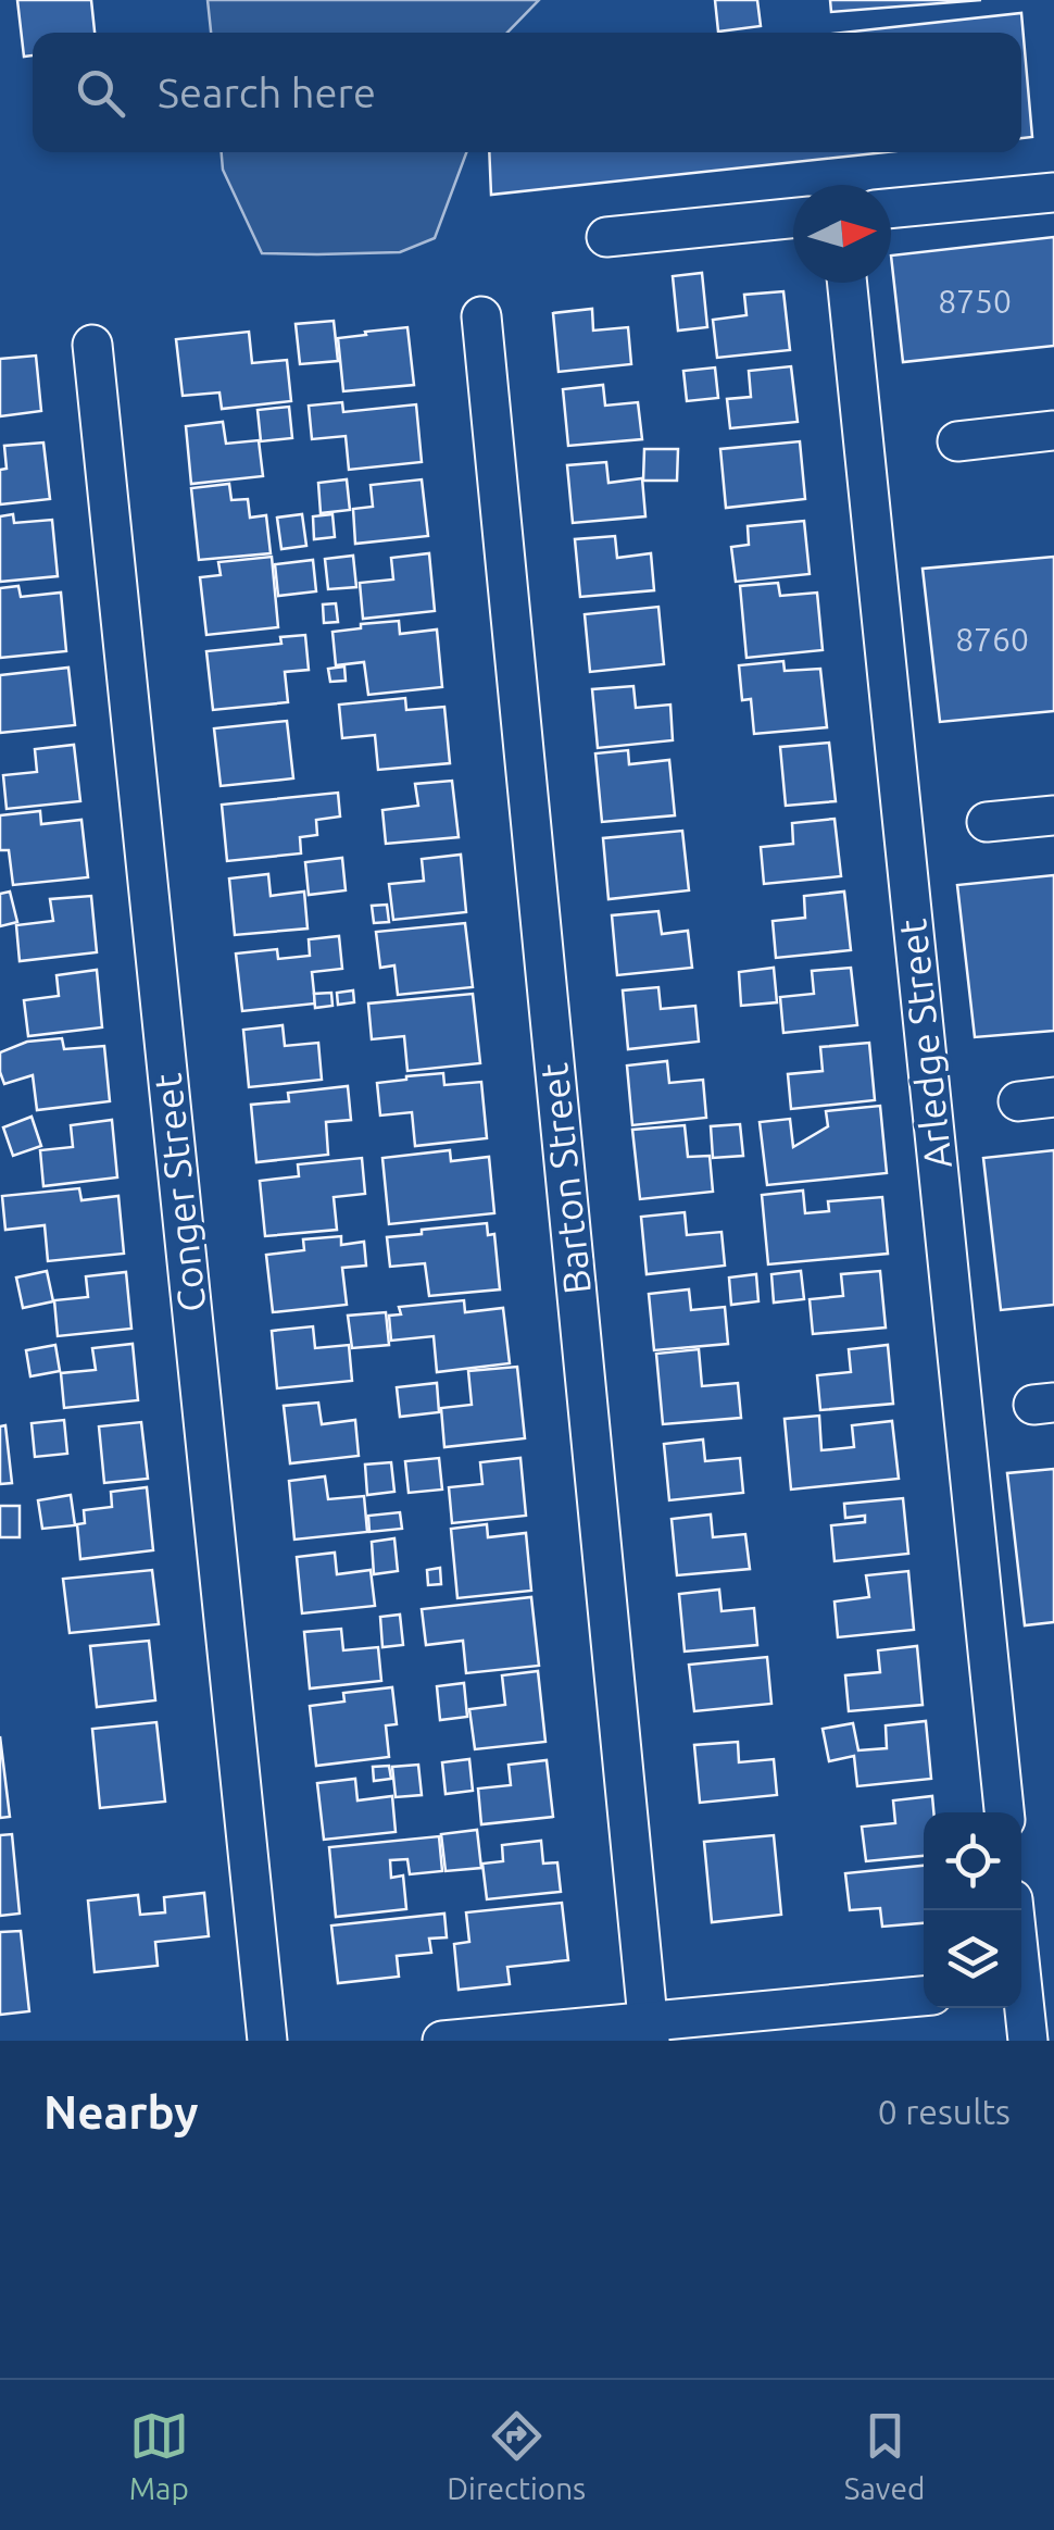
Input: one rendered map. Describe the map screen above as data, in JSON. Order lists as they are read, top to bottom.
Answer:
{
  "streets": {
    "street": ["Arledge Street", "Barton Street", "Conger Street"]
  },
  "house_numbers": ["8750", "8760"],
  "north": "right",
  "page": {
    "search": "Search here",
    "heading": ["Nearby", "0 results"],
    "nav": ["Map", "Directions", "Saved"]
  }
}
